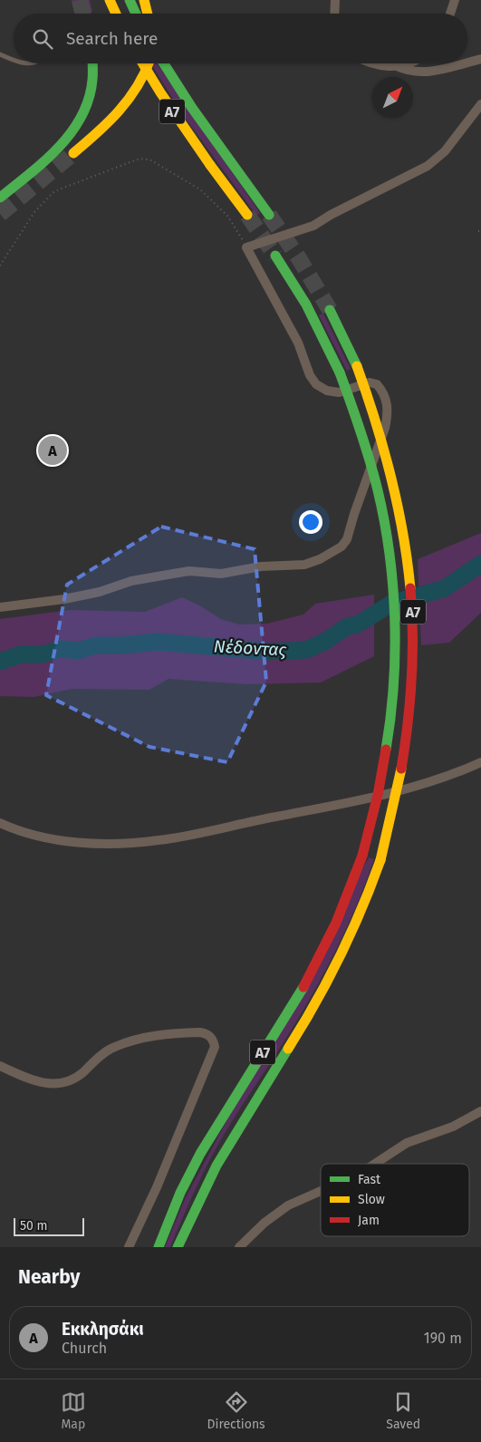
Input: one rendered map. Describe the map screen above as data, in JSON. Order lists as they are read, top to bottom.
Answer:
{
  "streets": {
    "highway": ["Α7"]
  },
  "water": ["Νέδoντας"],
  "legend": ["Fast", "Slow", "Jam"],
  "scale_bar": "50 m",
  "north": "top right",
  "page": {
    "search": "Search here",
    "pins": "A",
    "scale": "50 m",
    "heading": "Nearby",
    "list": [
      {
        "mark": "A",
        "name": "Εκκλησάκι",
        "note": "Church",
        "value": "190 m"
      }
    ],
    "nav": ["Map", "Directions", "Saved"]
  }
}
